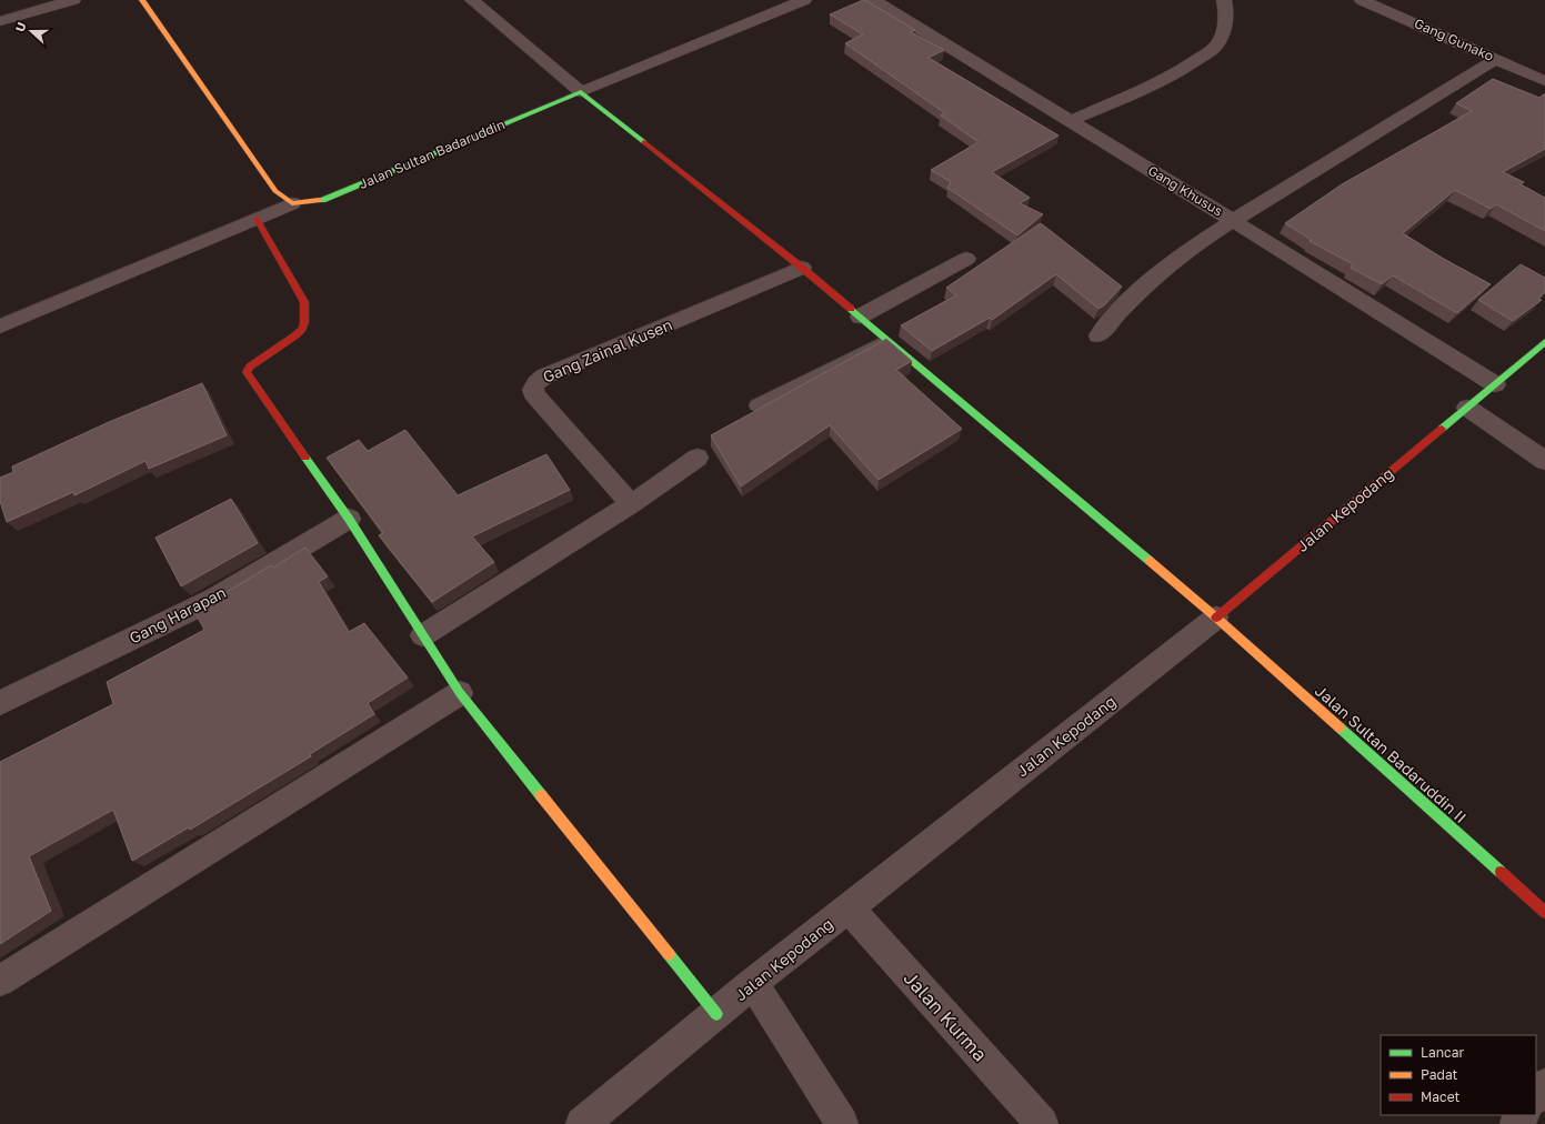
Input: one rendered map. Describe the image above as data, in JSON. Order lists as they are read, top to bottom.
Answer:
{
  "streets": {
    "street": [
      "Gang Gunako",
      "Jalan Sultan Badaruddin",
      "Gang Khusus",
      "Gang Zainal Kusen",
      "Jalan Kepodang",
      "Gang Harapan",
      "Jalan Sultan Badaruddin II",
      "Jalan Kurma"
    ]
  },
  "crossings": [
    ["Jalan Sultan Badaruddin", "Jalan Sultan Badaruddin II"],
    ["Gang Khusus", "Jalan Kepodang"],
    ["Gang Zainal Kusen", "Jalan Sultan Badaruddin II"],
    ["Jalan Kepodang", "Jalan Sultan Badaruddin II"],
    ["Jalan Kepodang", "Jalan Kurma"]
  ],
  "legend": ["Lancar", "Padat", "Macet"],
  "north": "left"
}
